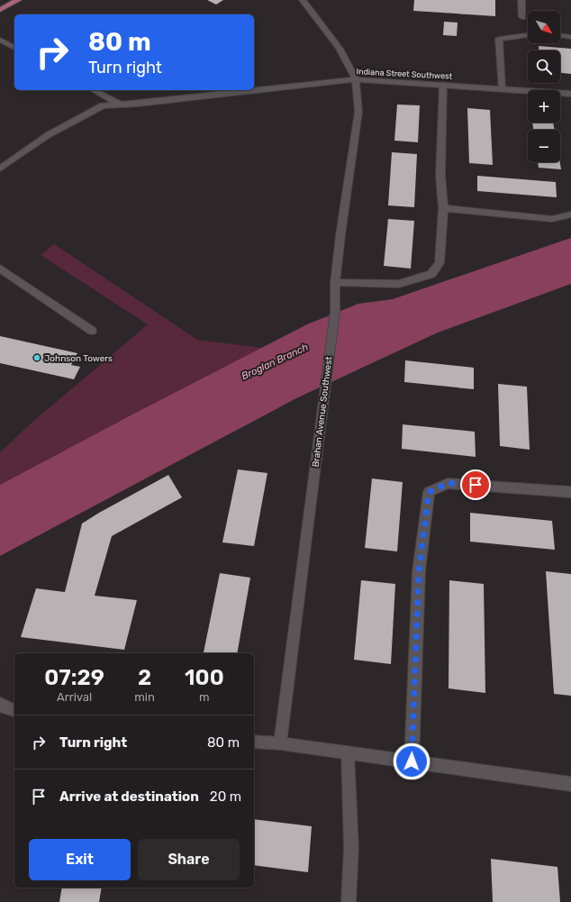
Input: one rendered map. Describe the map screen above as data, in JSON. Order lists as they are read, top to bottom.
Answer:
{
  "streets": {
    "street": ["Indiana Street Southwest", "Brahan Avenue Southwest"]
  },
  "crossings": [
    ["Indiana Street Southwest", "Brahan Avenue Southwest"]
  ],
  "water": ["Broglan Branch"],
  "places": ["Johnson Towers"],
  "north": "bottom right",
  "page": {
    "map_buttons": ["+", "−"],
    "turn": ["80 m", "Turn right"],
    "eta": [
      "07:29",
      "Arrival",
      "2",
      "min",
      "100",
      "m"
    ],
    "list": [
      {
        "name": "Turn right",
        "value": "80 m"
      },
      {
        "name": "Arrive at destination",
        "value": "20 m"
      }
    ],
    "buttons": ["Exit", "Share"]
  }
}
